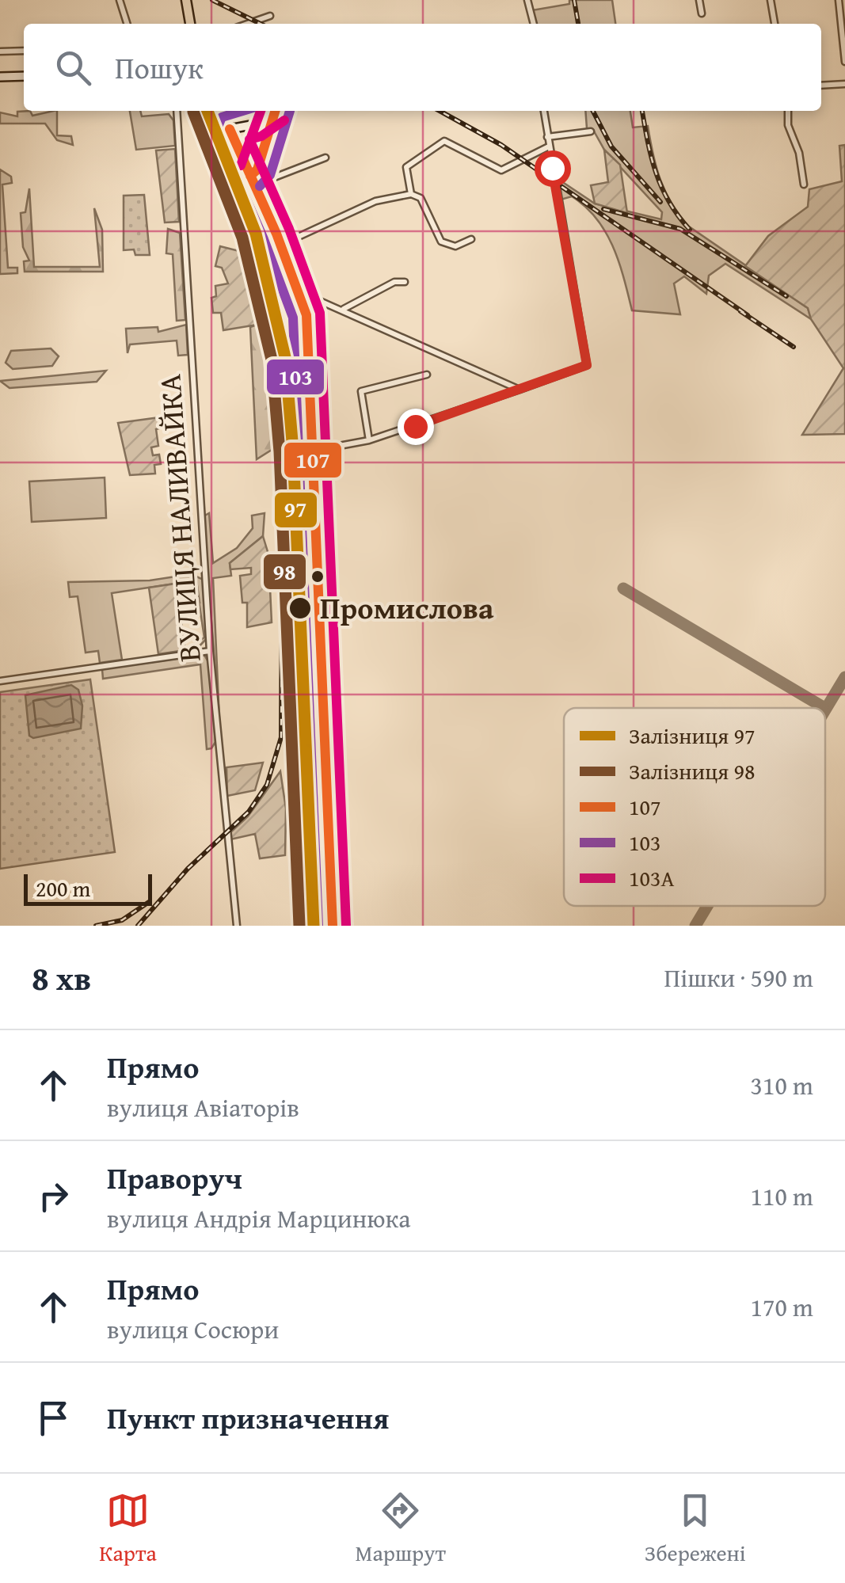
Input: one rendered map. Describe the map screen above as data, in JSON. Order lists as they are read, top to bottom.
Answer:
{
  "streets": {
    "street": ["ВУЛИЦЯ НАЛИВАЙКА"]
  },
  "places": ["Промислова"],
  "lines": [
    "rail line 97",
    "transit line 107",
    "transit line 103",
    "transit line 103А",
    "rail line 98"
  ],
  "legend": [
    "Залізниця 97",
    "Залізниця 98",
    "107",
    "103",
    "103А"
  ],
  "scale_bar": "200 m",
  "page": {
    "search": "Пошук",
    "scale": "200 m",
    "heading": ["8 хв", "Пішки · 590 m"],
    "list": [
      ["Прямо", "вулиця Авіаторів", "310 m"],
      ["Праворуч", "вулиця Андрія Марцинюка", "110 m"],
      ["Прямо", "вулиця Сосюри", "170 m"],
      "Пункт призначення"
    ],
    "nav": ["Карта", "Маршрут", "Збережені"]
  }
}
